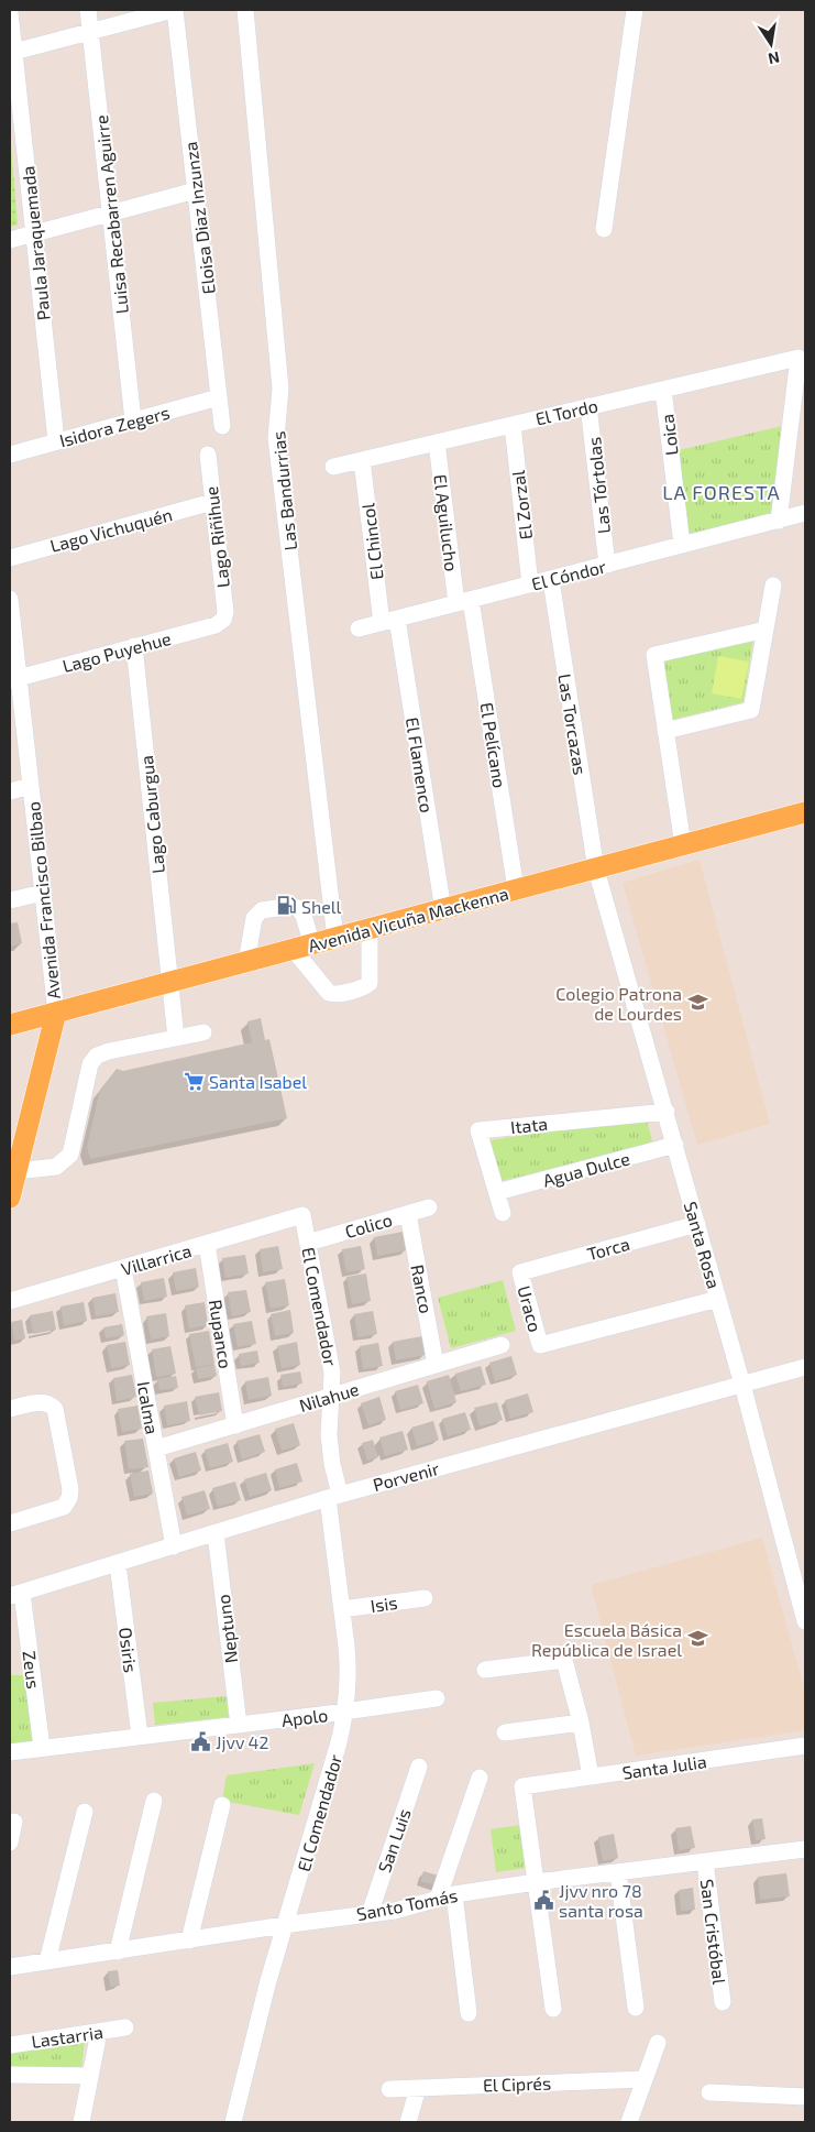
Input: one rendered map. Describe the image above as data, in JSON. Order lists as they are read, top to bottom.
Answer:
{
  "streets": {
    "main road": ["Avenida Francisco Bilbao", "Avenida Vicuña Mackenna"],
    "street": [
      "Luisa Recabarren Aguirre",
      "Eloisa Diaz Inzunza",
      "Paula Jaraquemada",
      "El Tordo",
      "Isidora Zegers",
      "Loica",
      "Las Tórtolas",
      "Las Bandurrias",
      "El Zorzal",
      "El Aguilucho",
      "Lago Vichuquén",
      "Lago Riñihue",
      "El Chincol",
      "El Cóndor",
      "Lago Puyehue",
      "Las Torcazas",
      "El Pelícano",
      "El Flamenco",
      "Lago Caburgua",
      "Itata",
      "Agua Dulce",
      "Colico",
      "Santa Rosa",
      "Torca",
      "Villarrica",
      "Ranco",
      "El Comendador",
      "Uraco",
      "Rupanco",
      "Nilahue",
      "Icalma",
      "Porvenir",
      "Isis",
      "Neptuno",
      "Osiris",
      "Zeus",
      "Apolo",
      "Santa Julia",
      "San Luis",
      "Santo Tomás",
      "San Cristóbal",
      "Lastarria",
      "El Ciprés"
    ]
  },
  "crossings": [
    ["Luisa Recabarren Aguirre", "Isidora Zegers"],
    ["Eloisa Diaz Inzunza", "Isidora Zegers"],
    ["Paula Jaraquemada", "Isidora Zegers"],
    ["El Tordo", "Loica"],
    ["El Tordo", "Las Tórtolas"],
    ["El Tordo", "El Zorzal"],
    ["El Tordo", "El Aguilucho"],
    ["El Tordo", "El Chincol"],
    ["El Tordo", "El Cóndor"],
    ["Loica", "El Cóndor"],
    ["Las Tórtolas", "El Cóndor"],
    ["Las Bandurrias", "Avenida Vicuña Mackenna"],
    ["El Zorzal", "El Cóndor"],
    ["El Aguilucho", "El Cóndor"],
    ["El Aguilucho", "El Pelícano"],
    ["Lago Vichuquén", "Lago Riñihue"],
    ["Lago Riñihue", "Lago Puyehue"],
    ["El Chincol", "El Cóndor"],
    ["El Chincol", "El Flamenco"],
    ["El Cóndor", "Las Torcazas"],
    ["El Cóndor", "El Pelícano"],
    ["El Cóndor", "El Flamenco"],
    ["Lago Puyehue", "Lago Caburgua"],
    ["Lago Puyehue", "Avenida Francisco Bilbao"],
    ["Las Torcazas", "Avenida Vicuña Mackenna"],
    ["Las Torcazas", "Santa Rosa"],
    ["El Pelícano", "Avenida Vicuña Mackenna"],
    ["El Flamenco", "Avenida Vicuña Mackenna"],
    ["Lago Caburgua", "Avenida Vicuña Mackenna"],
    ["Avenida Francisco Bilbao", "Avenida Vicuña Mackenna"],
    ["Avenida Vicuña Mackenna", "Santa Rosa"],
    ["Itata", "Agua Dulce"],
    ["Itata", "Santa Rosa"],
    ["Agua Dulce", "Santa Rosa"],
    ["Colico", "Ranco"],
    ["Colico", "El Comendador"],
    ["Santa Rosa", "Torca"],
    ["Santa Rosa", "Uraco"],
    ["Santa Rosa", "Porvenir"],
    ["Torca", "Uraco"],
    ["Villarrica", "El Comendador"],
    ["Villarrica", "Rupanco"],
    ["Villarrica", "Icalma"],
    ["Ranco", "Nilahue"],
    ["El Comendador", "Nilahue"],
    ["El Comendador", "Porvenir"],
    ["El Comendador", "Isis"],
    ["El Comendador", "Apolo"],
    ["El Comendador", "Santo Tomás"],
    ["Rupanco", "Nilahue"],
    ["Nilahue", "Icalma"],
    ["Icalma", "Porvenir"],
    ["Porvenir", "Neptuno"],
    ["Porvenir", "Osiris"],
    ["Porvenir", "Zeus"],
    ["Neptuno", "Apolo"],
    ["Osiris", "Apolo"],
    ["Zeus", "Apolo"],
    ["Santa Julia", "Santo Tomás"],
    ["San Luis", "Santo Tomás"],
    ["Santo Tomás", "San Cristóbal"]
  ],
  "districts": ["LA FORESTA"],
  "places": {
    "fuel station": ["Shell"],
    "school or university": ["Colegio Patrona de Lourdes", "Escuela Básica República de Israel"],
    "supermarket": ["Santa Isabel"],
    "public building": ["Jjvv 42", "Jjvv nro 78 santa rosa"]
  },
  "north": "bottom"
}
